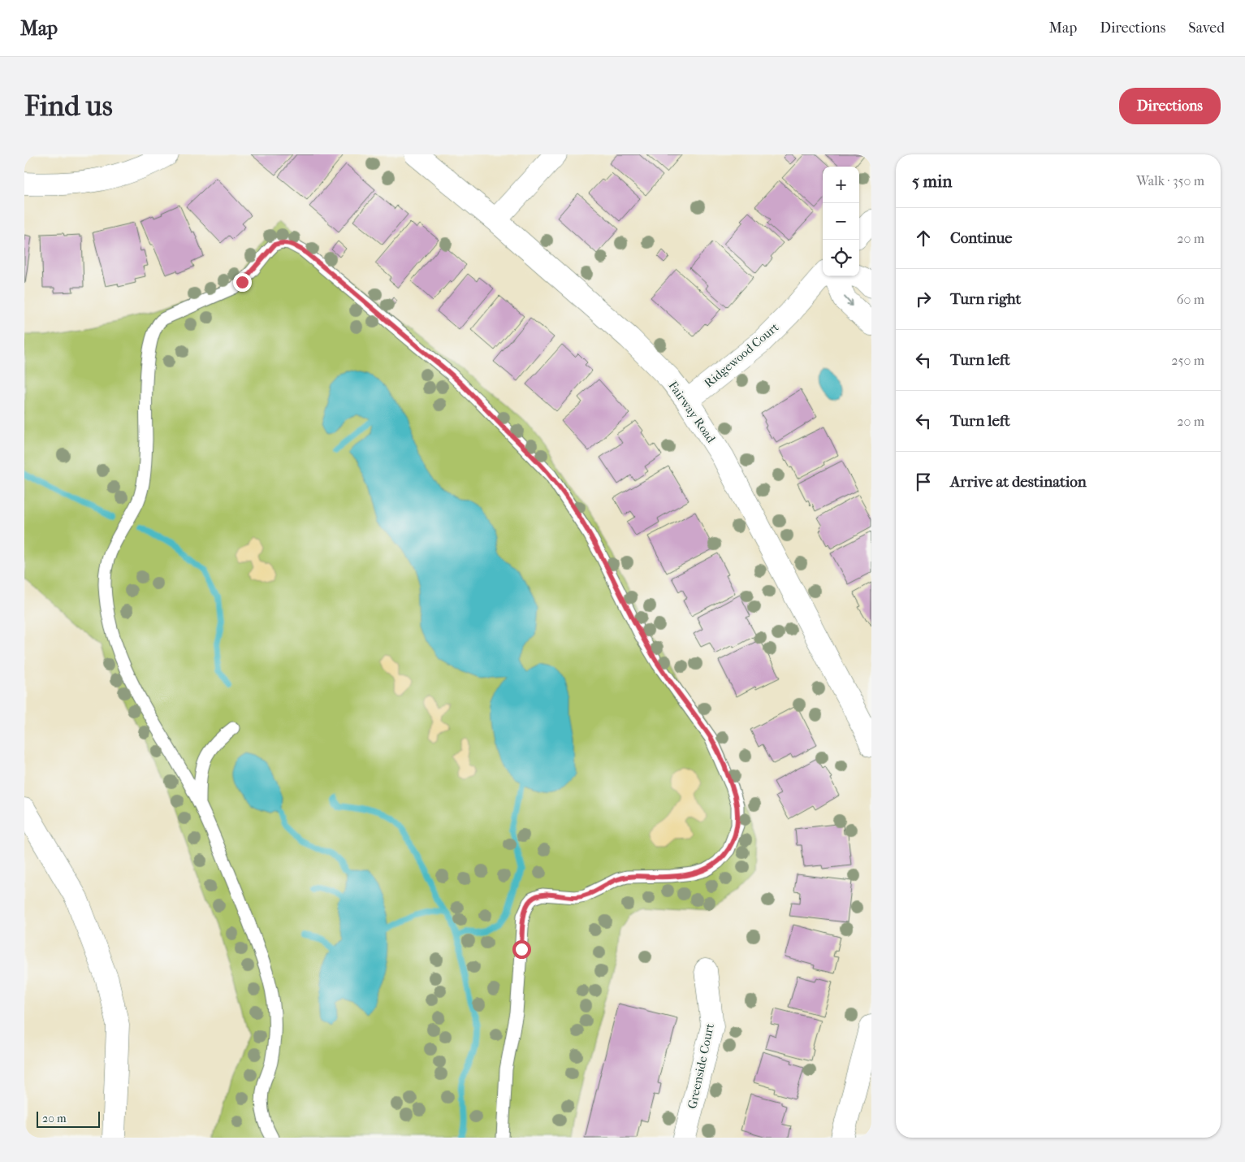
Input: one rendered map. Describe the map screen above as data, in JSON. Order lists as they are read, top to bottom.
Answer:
{
  "streets": {
    "street": ["Ridgewood Court", "Fairway Road", "Greenside Court"]
  },
  "crossings": [
    ["Ridgewood Court", "Fairway Road"]
  ],
  "scale_bar": "20 m",
  "page": {
    "header": "Map",
    "nav": ["Map", "Directions", "Saved"],
    "buttons": "Directions",
    "title": "Find us",
    "heading": ["5 min", "Walk · 350 m"],
    "map_buttons": ["+", "−"],
    "list": [
      ["Continue", "20 m"],
      ["Turn right", "60 m"],
      ["Turn left", "250 m"],
      ["Turn left", "20 m"],
      "Arrive at destination"
    ],
    "scale": "20 m"
  }
}
